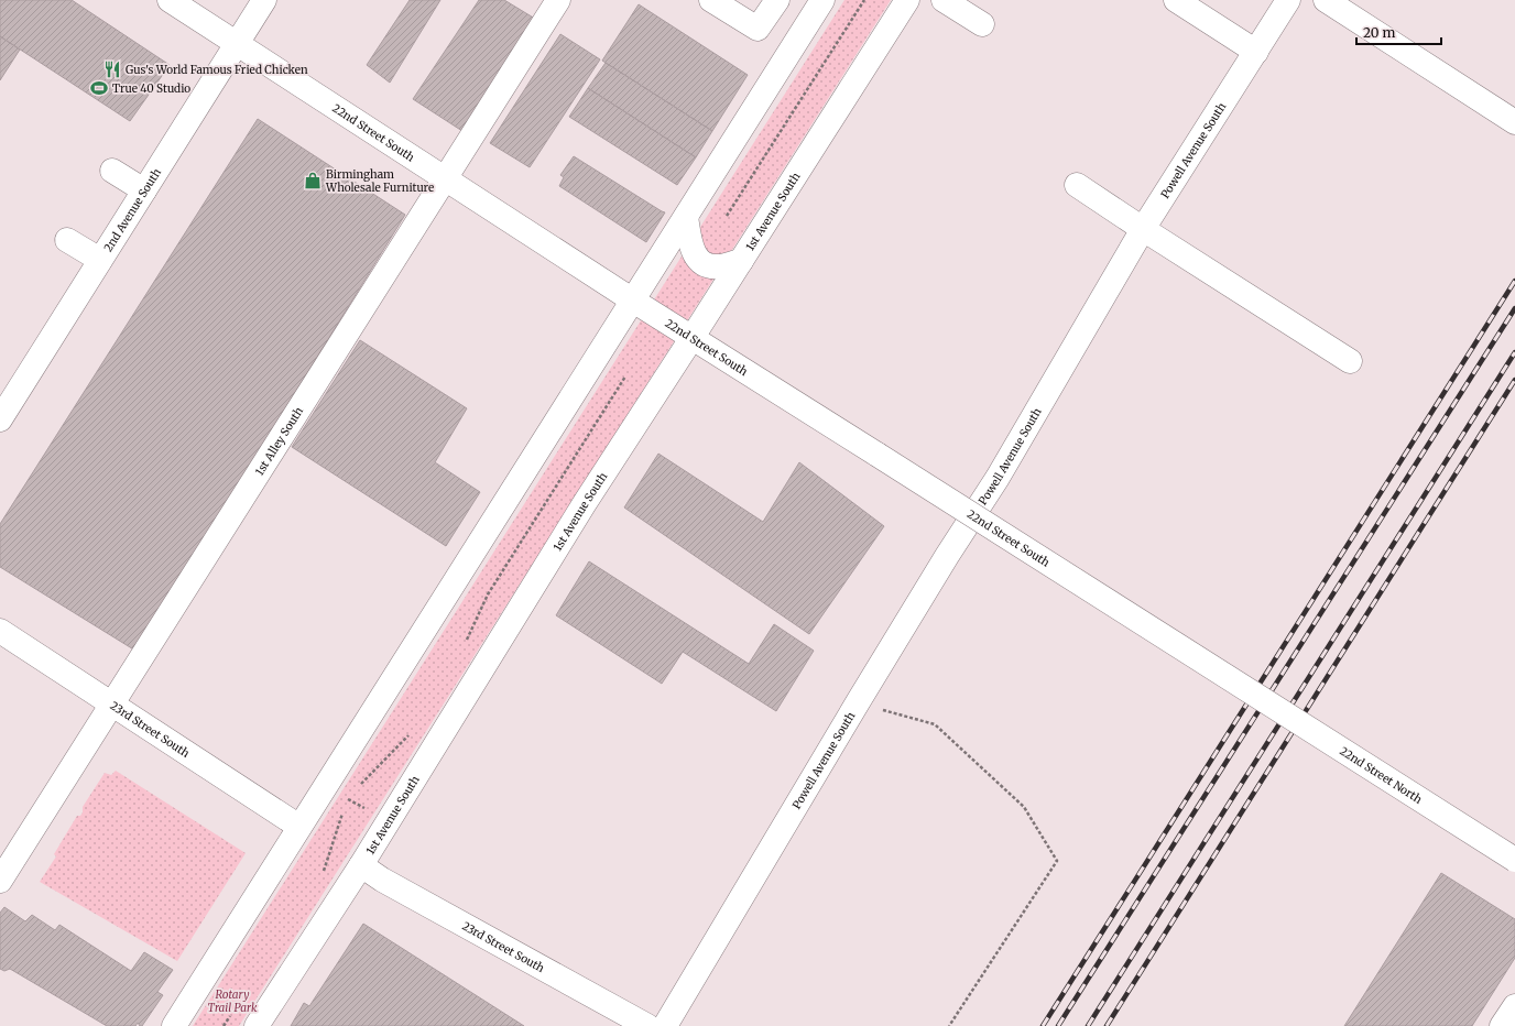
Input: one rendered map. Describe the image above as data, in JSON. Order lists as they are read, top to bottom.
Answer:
{
  "streets": {
    "street": [
      "22nd Street South",
      "Powell Avenue South",
      "2nd Avenue South",
      "1st Avenue South",
      "1st Alley South",
      "23rd Street South",
      "22nd Street North"
    ]
  },
  "crossings": [
    ["22nd Street South", "2nd Avenue South"],
    ["22nd Street South", "1st Avenue South"],
    ["22nd Street South", "1st Alley South"],
    ["22nd Street South", "22nd Street North"],
    ["1st Avenue South", "23rd Street South"],
    ["1st Alley South", "23rd Street South"]
  ],
  "parks": ["Rotary Trail Park"],
  "places": {
    "restaurant": ["Gus's World Famous Fried Chicken"],
    "sports": ["True 40 Studio"],
    "shop": ["Birmingham Wholesale Furniture"]
  },
  "scale_bar": "20 m"
}
